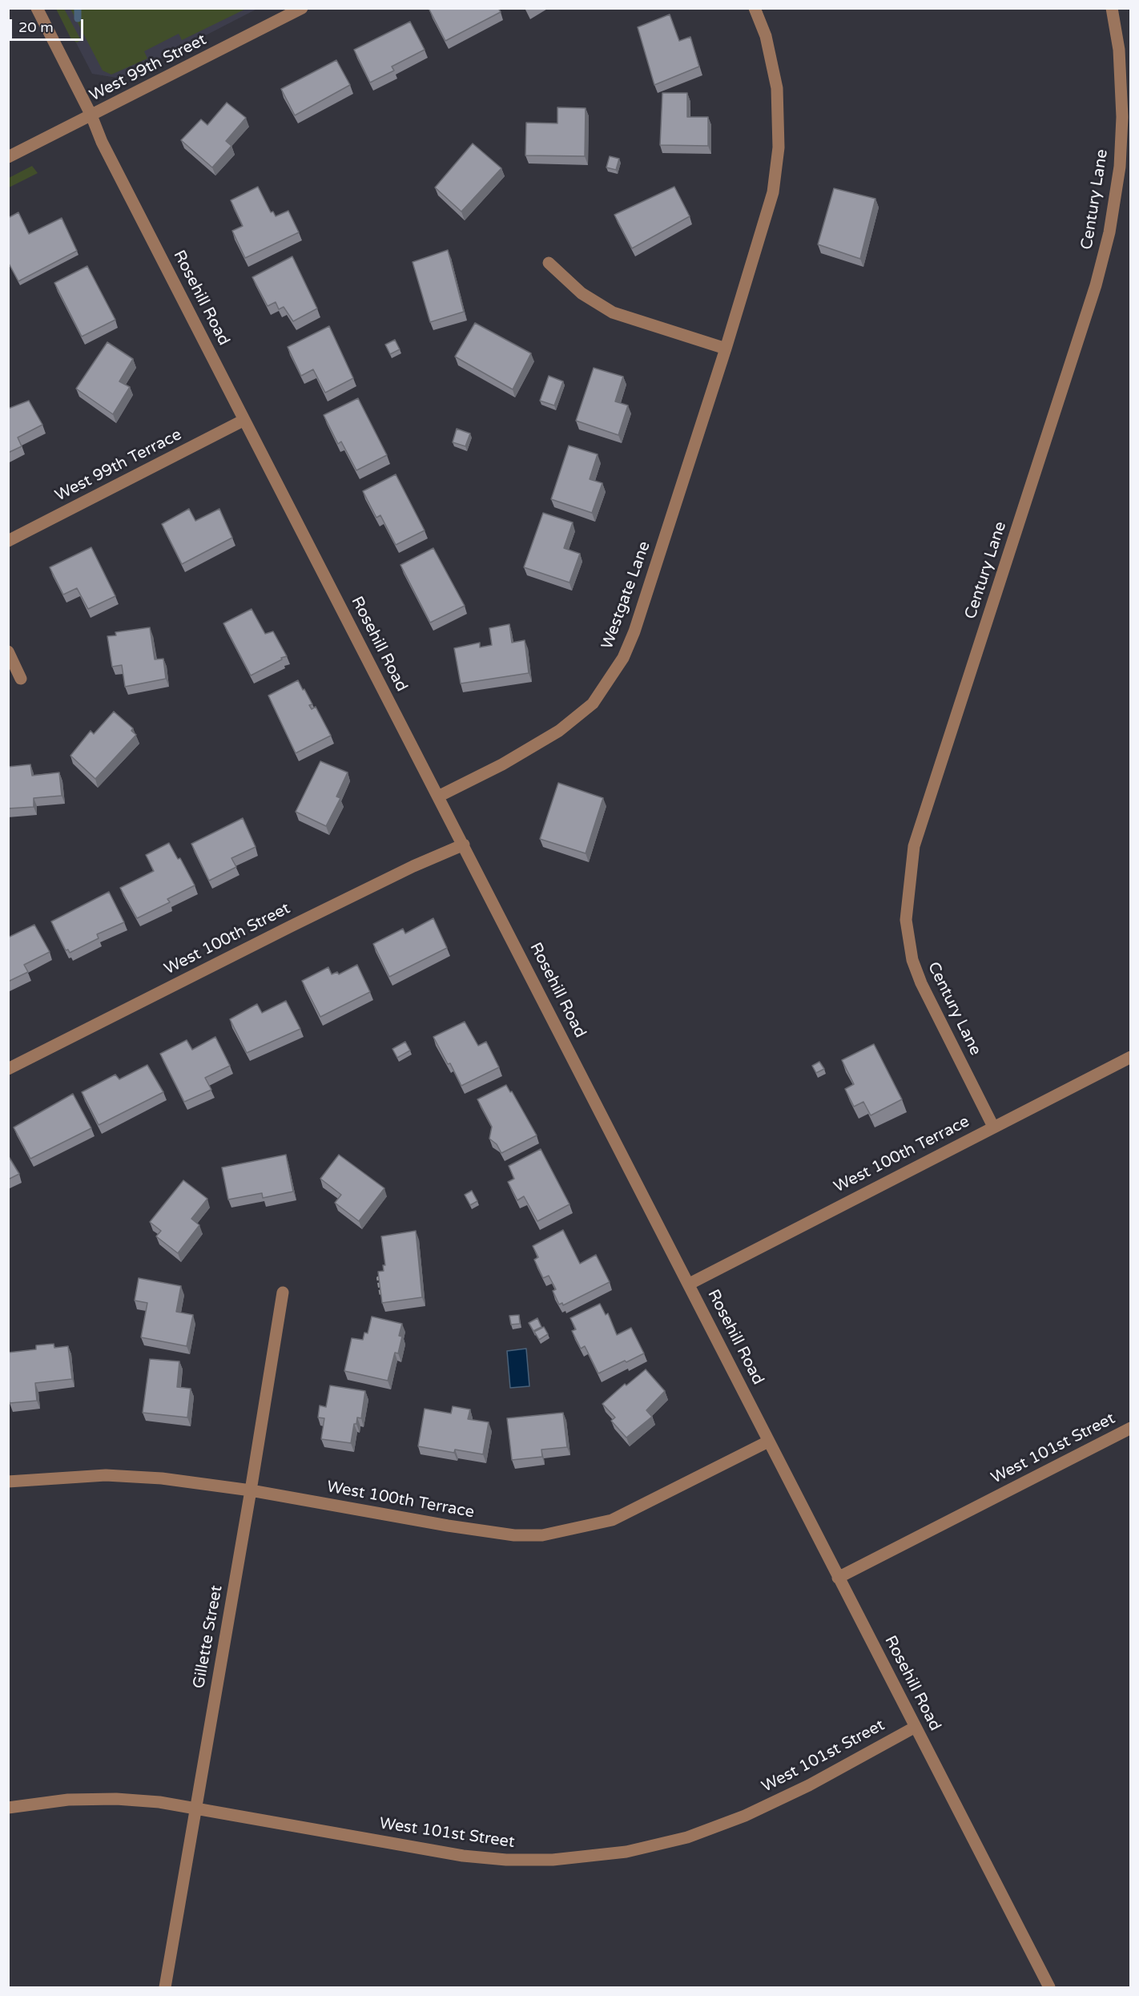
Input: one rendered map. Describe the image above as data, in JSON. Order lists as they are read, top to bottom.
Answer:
{
  "streets": {
    "street": [
      "West 99th Street",
      "Century Lane",
      "Rosehill Road",
      "West 99th Terrace",
      "Westgate Lane",
      "West 100th Street",
      "West 100th Terrace",
      "West 101st Street",
      "Gillette Street"
    ]
  },
  "crossings": [
    ["West 99th Street", "Rosehill Road"],
    ["Century Lane", "West 100th Terrace"],
    ["Rosehill Road", "West 99th Terrace"],
    ["Rosehill Road", "Westgate Lane"],
    ["Rosehill Road", "West 100th Street"],
    ["Rosehill Road", "West 100th Terrace"],
    ["Rosehill Road", "West 101st Street"],
    ["West 100th Terrace", "Gillette Street"],
    ["West 101st Street", "Gillette Street"]
  ],
  "scale_bar": "20 m"
}
